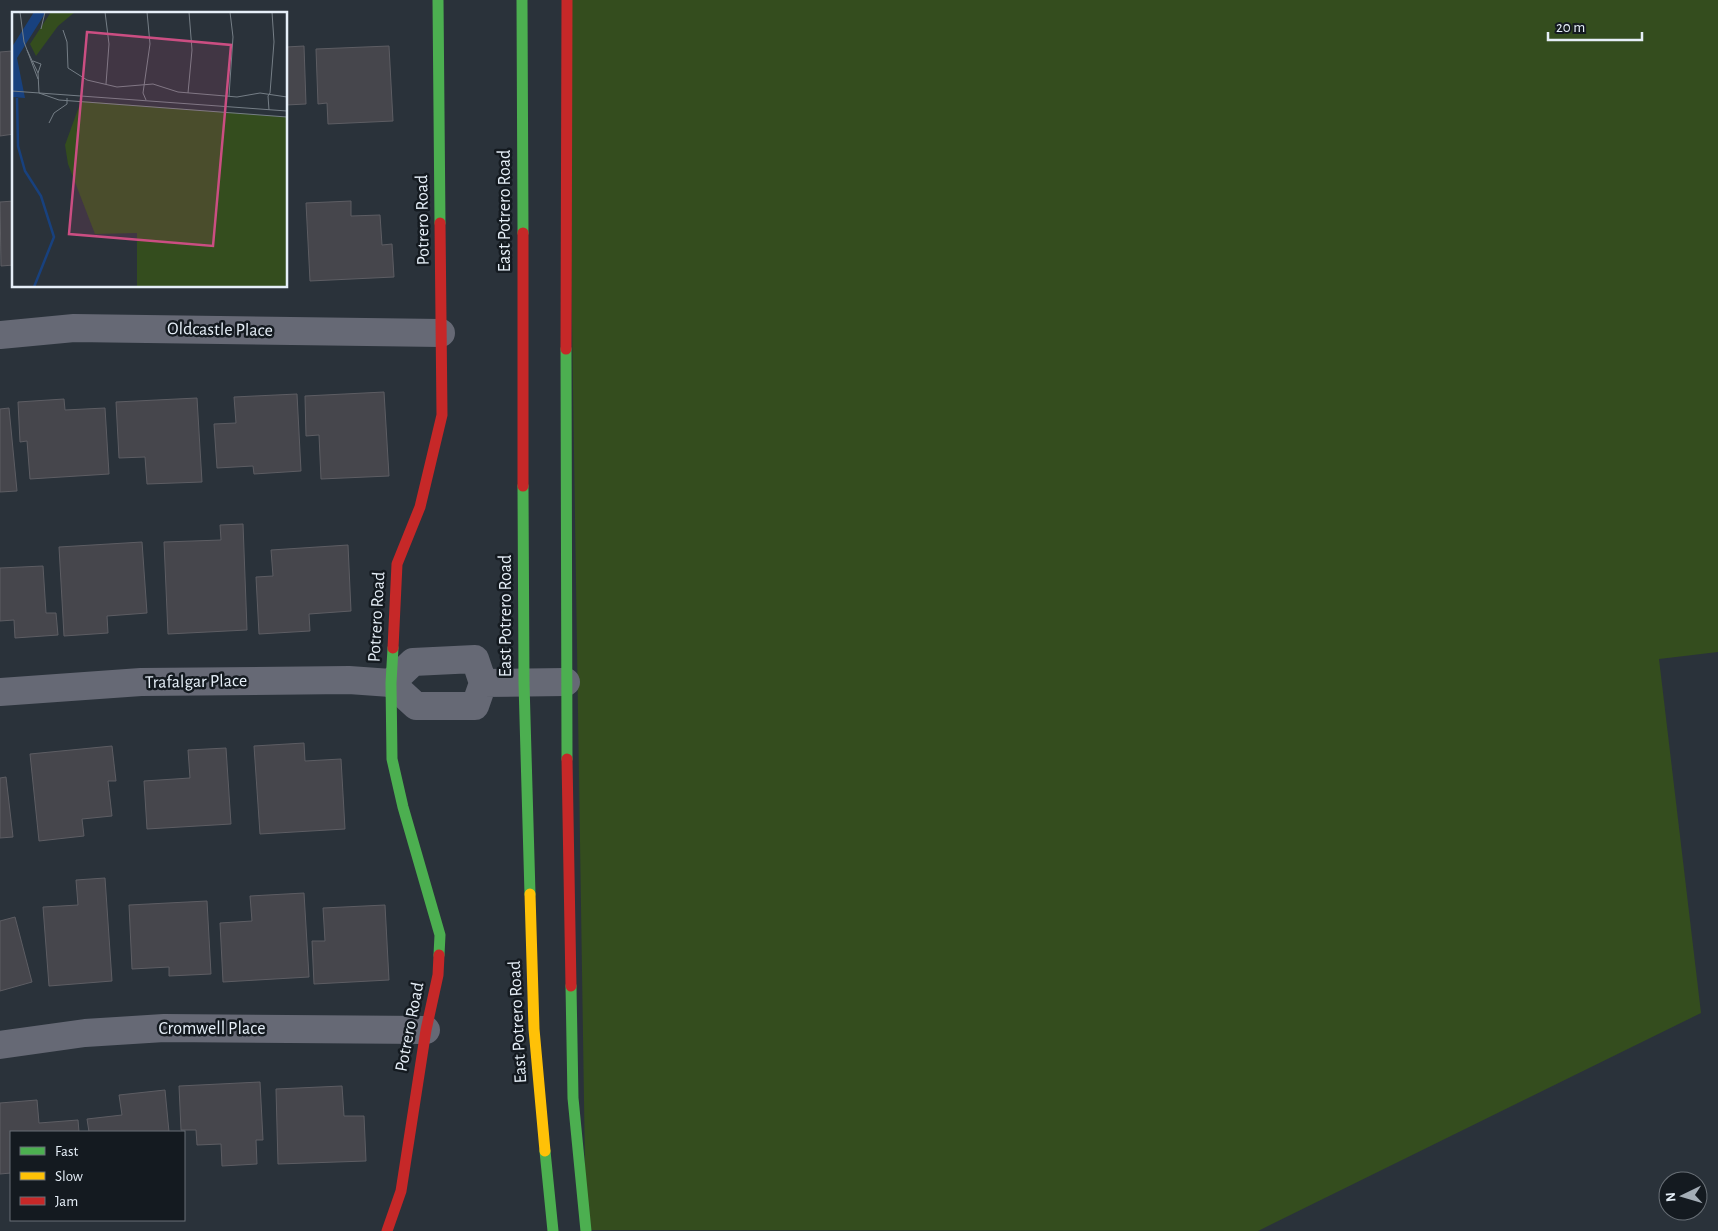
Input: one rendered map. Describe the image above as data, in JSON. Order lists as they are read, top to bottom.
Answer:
{
  "streets": {
    "street": [
      "East Potrero Road",
      "Potrero Road",
      "Oldcastle Place",
      "Trafalgar Place",
      "Cromwell Place"
    ]
  },
  "crossings": [
    ["Potrero Road", "Oldcastle Place"],
    ["Potrero Road", "Trafalgar Place"],
    ["Potrero Road", "Cromwell Place"]
  ],
  "legend": ["Fast", "Slow", "Jam"],
  "scale_bar": "20 m",
  "north": "left"
}
